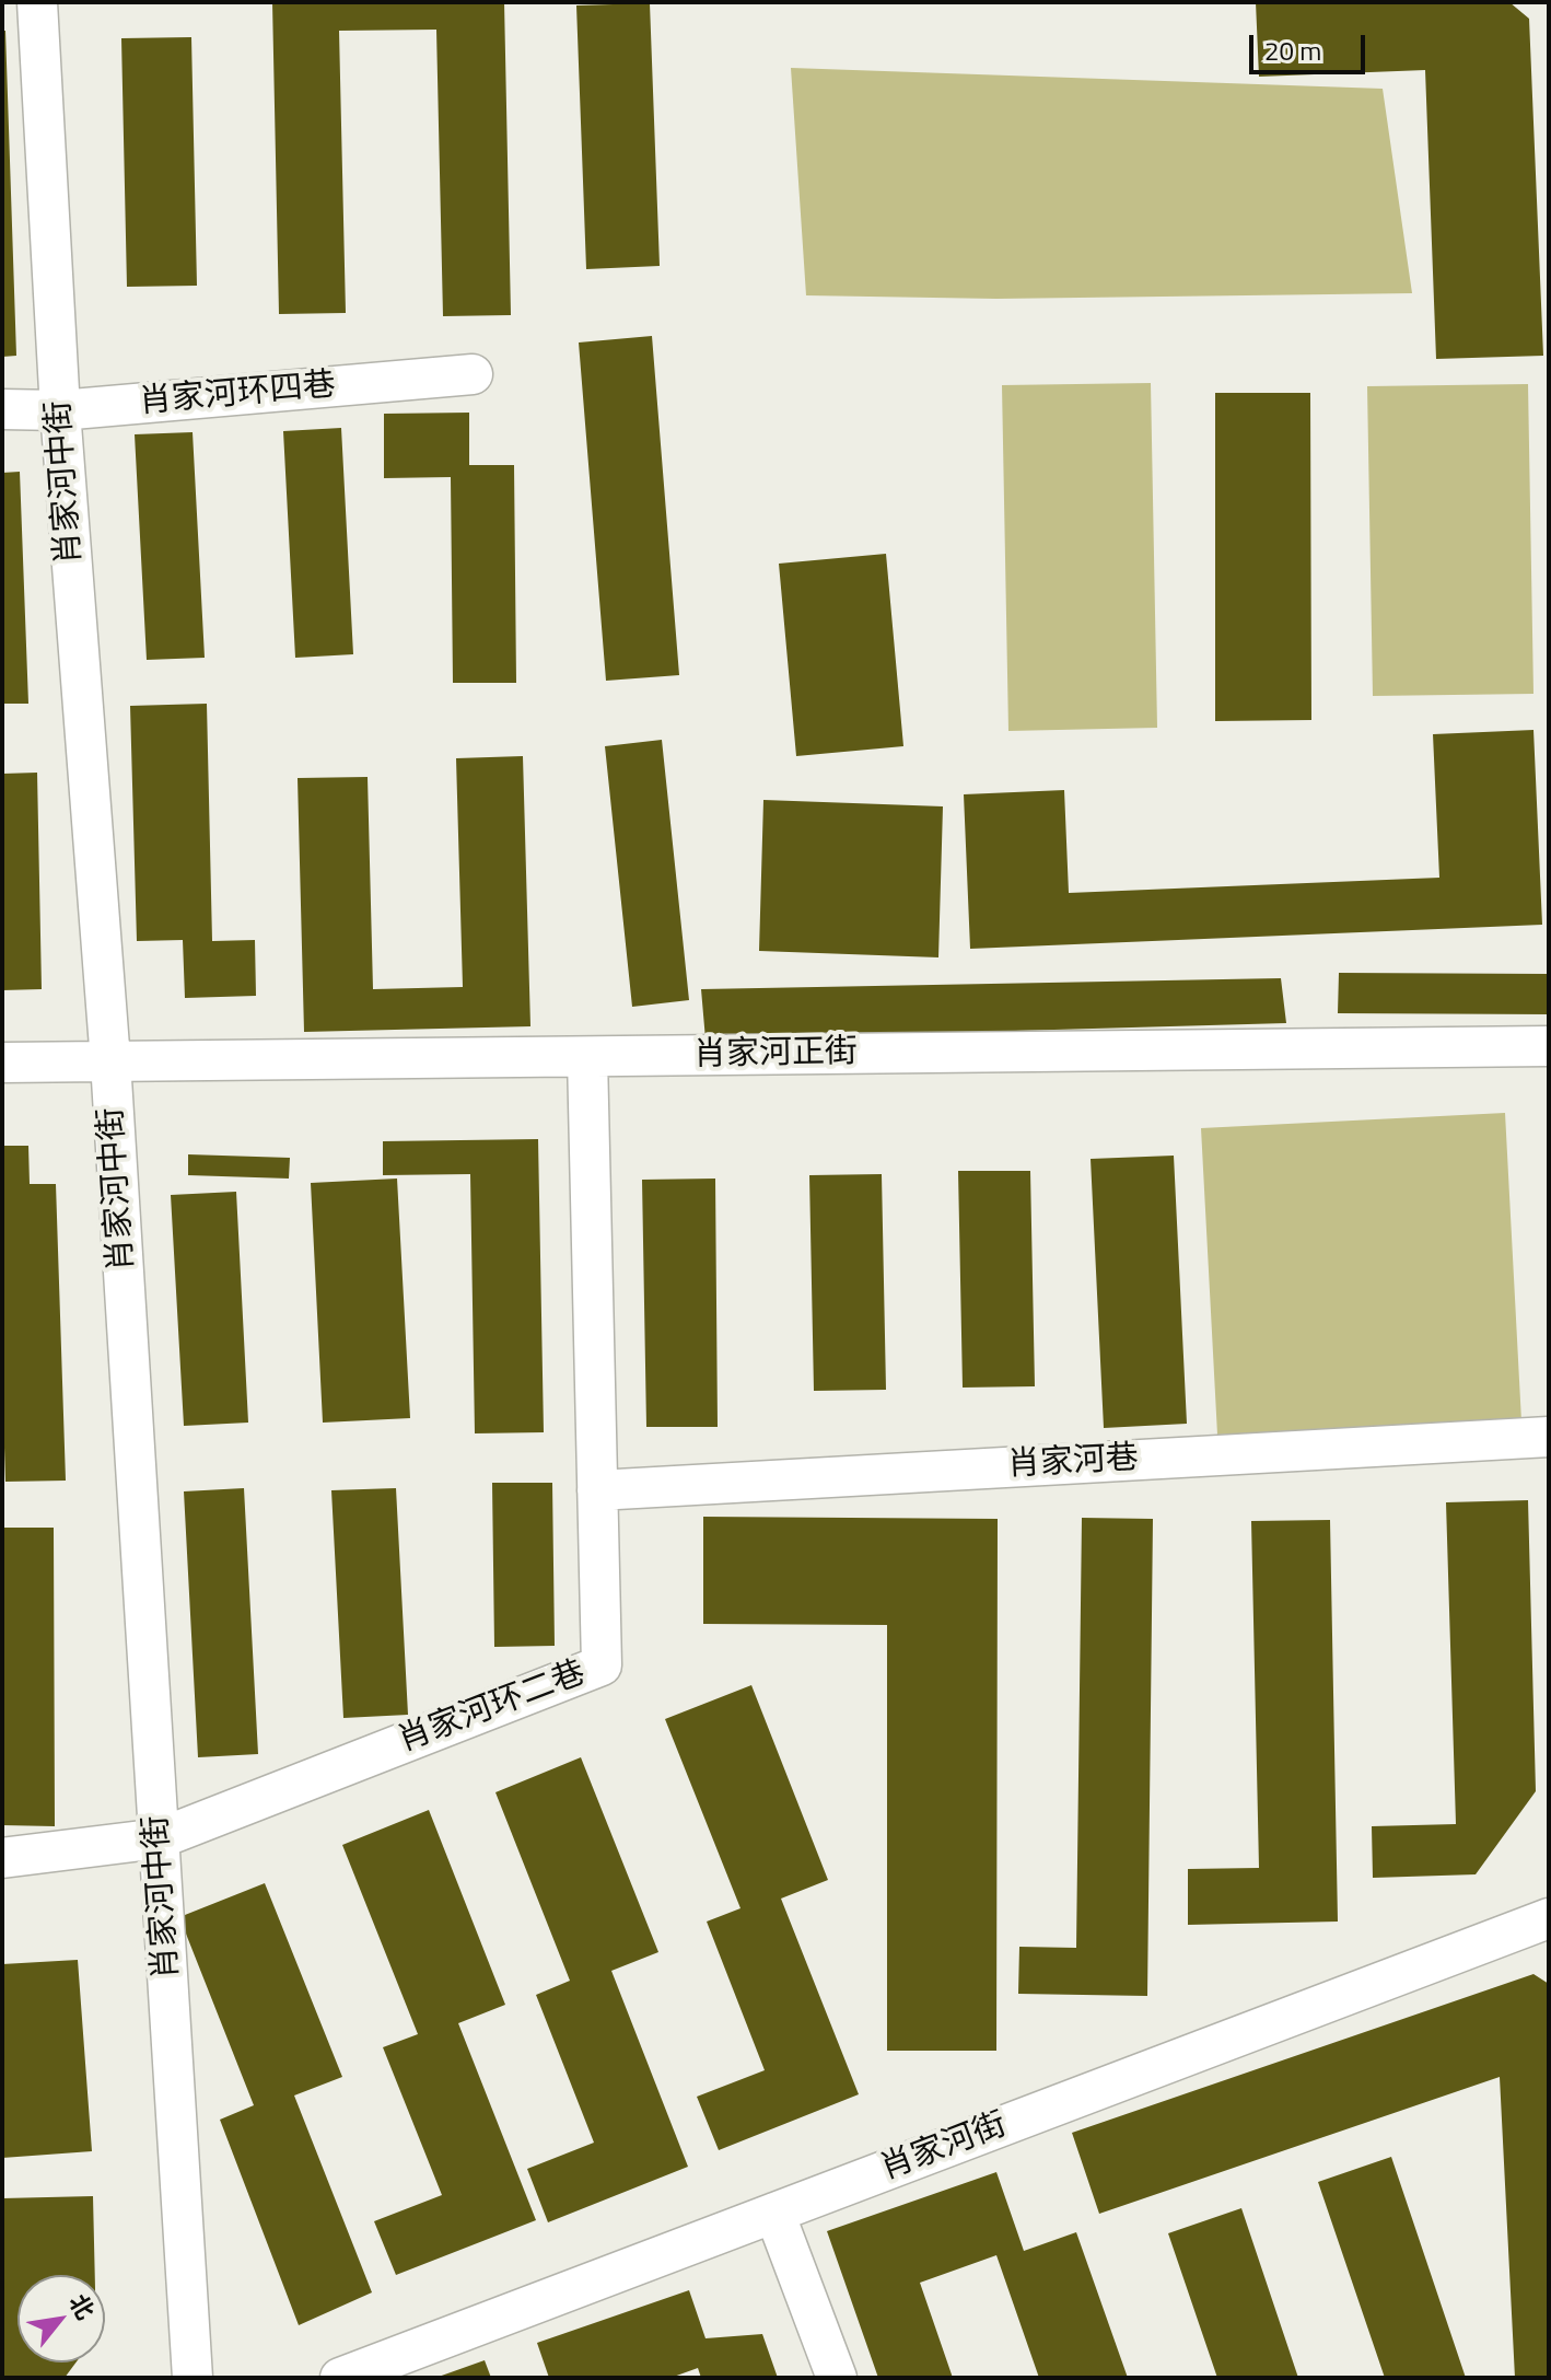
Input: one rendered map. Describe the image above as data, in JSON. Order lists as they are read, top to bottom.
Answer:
{
  "streets": {
    "street": [
      "肖家河环四巷",
      "肖家河中街",
      "肖家河正街",
      "肖家河巷",
      "肖家河环二巷",
      "肖家河街"
    ]
  },
  "crossings": [
    ["肖家河环四巷", "肖家河中街"],
    ["肖家河中街", "肖家河正街"],
    ["肖家河中街", "肖家河环二巷"],
    ["肖家河正街", "肖家河环二巷"],
    ["肖家河巷", "肖家河环二巷"]
  ],
  "scale_bar": "20 m",
  "north": "top right"
}
